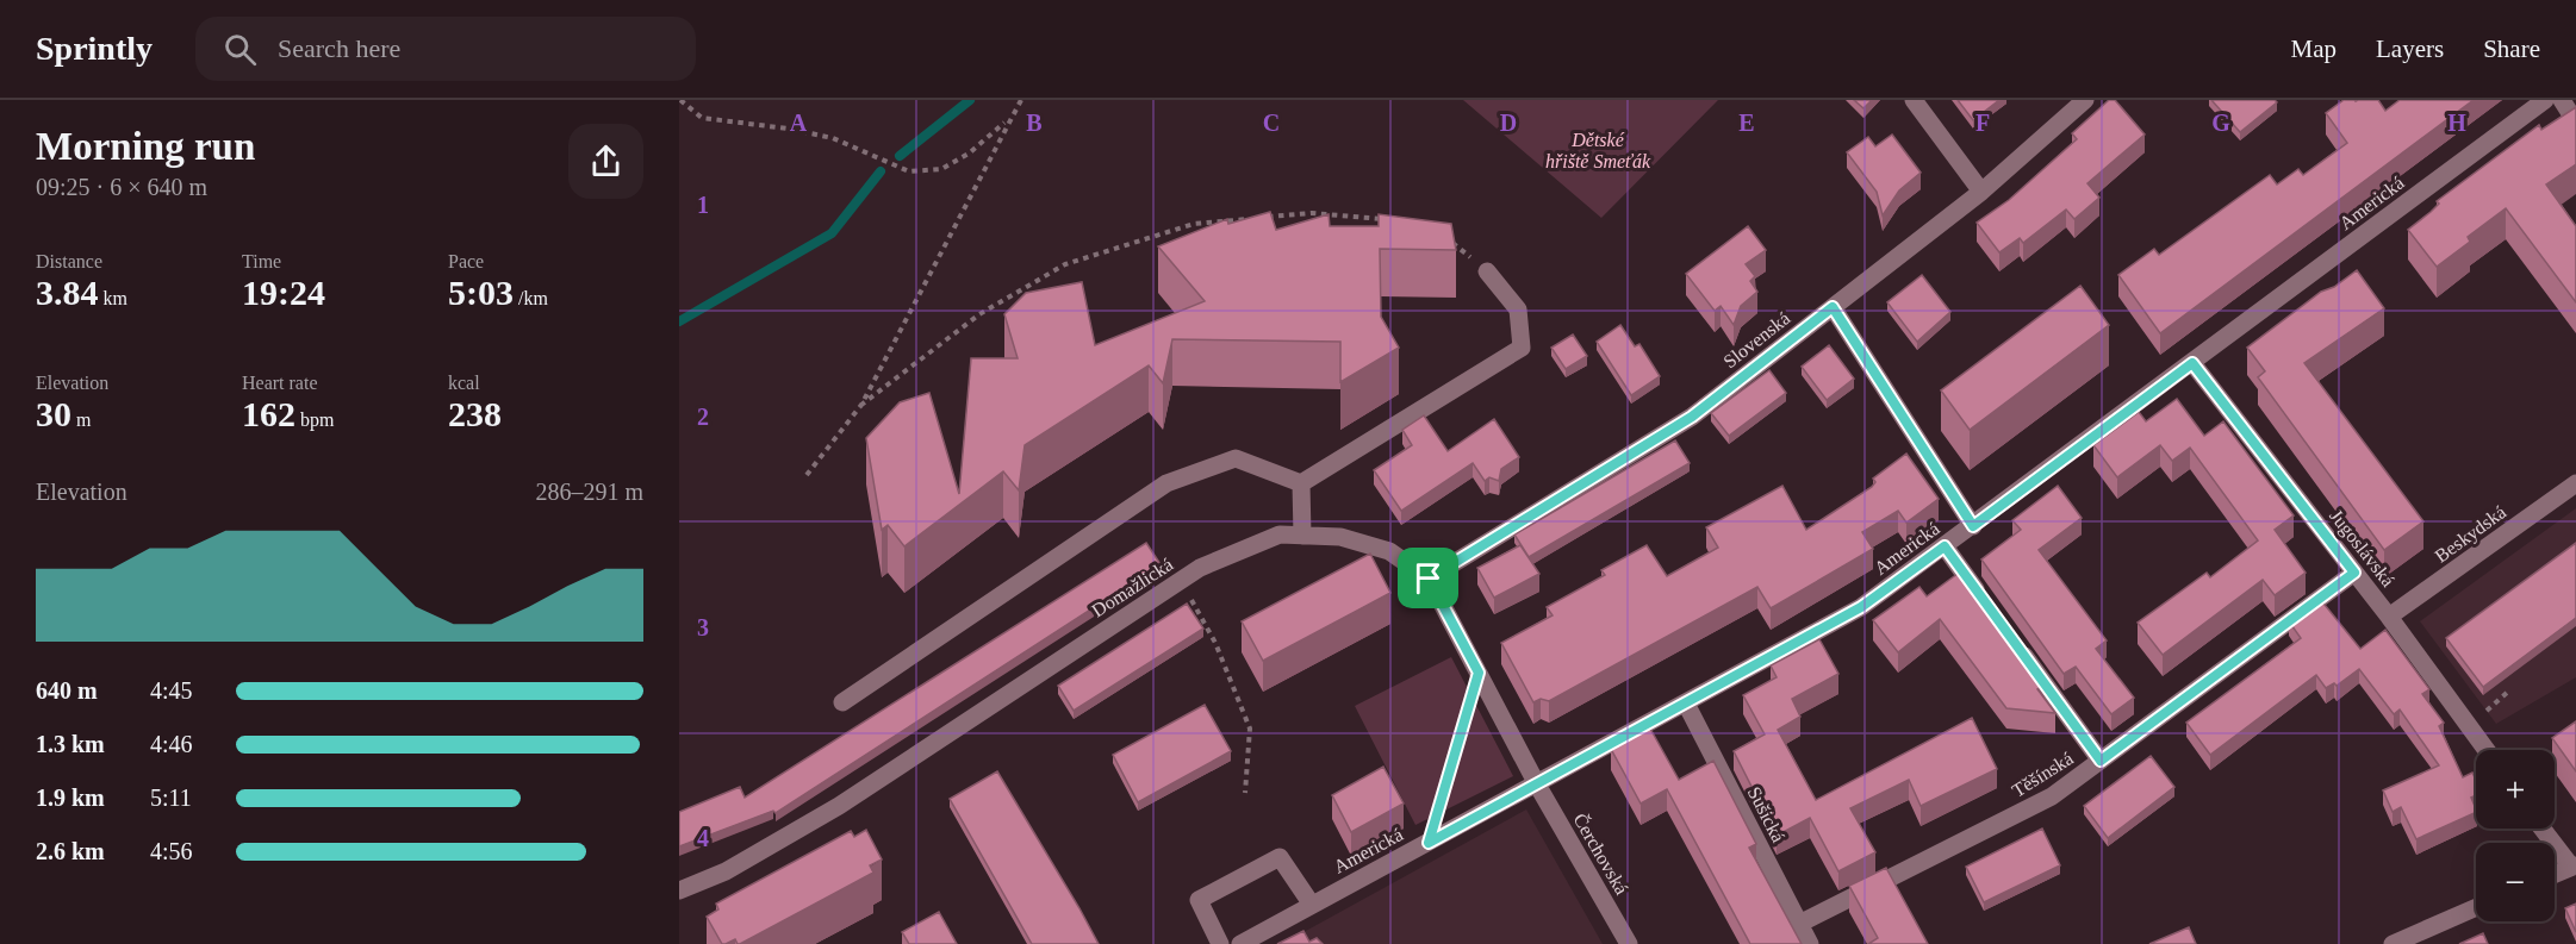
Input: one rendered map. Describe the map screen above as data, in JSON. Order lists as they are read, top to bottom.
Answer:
{
  "streets": {
    "street": [
      "Americká",
      "Slovenská",
      "Beskydská",
      "Jugoslávská",
      "Domažlická",
      "Těšínská",
      "Sušická",
      "Čerchovská"
    ]
  },
  "crossings": [
    ["Americká", "Jugoslávská"],
    ["Americká", "Domažlická"],
    ["Americká", "Sušická"],
    ["Americká", "Čerchovská"],
    ["Slovenská", "Domažlická"],
    ["Beskydská", "Jugoslávská"],
    ["Jugoslávská", "Těšínská"],
    ["Domažlická", "Čerchovská"],
    ["Těšínská", "Sušická"]
  ],
  "parks": ["Dětské hřiště Smeťák"],
  "page": {
    "header": "Sprintly",
    "search": "Search here",
    "nav": ["Map", "Layers", "Share"],
    "heading": ["Morning run", "09:25 · 6 × 640 m"],
    "stats": [
      ["Distance", "3.84 km"],
      ["Time", "19:24"],
      ["Pace", "5:03 /km"],
      ["Elevation", "30 m"],
      ["Heart rate", "162 bpm"],
      ["kcal", "238"]
    ],
    "chart": ["Elevation", "286–291 m"],
    "list": [
      {
        "name": "640 m",
        "note": "4:45"
      },
      {
        "name": "1.3 km",
        "note": "4:46"
      },
      {
        "name": "1.9 km",
        "note": "5:11"
      },
      {
        "name": "2.6 km",
        "note": "4:56"
      }
    ],
    "map_buttons": ["+", "−"]
  },
  "grid": {
    "columns": [
      "A",
      "B",
      "C",
      "D",
      "E",
      "F",
      "G",
      "H"
    ],
    "rows": [
      "1",
      "2",
      "3",
      "4"
    ]
  }
}
